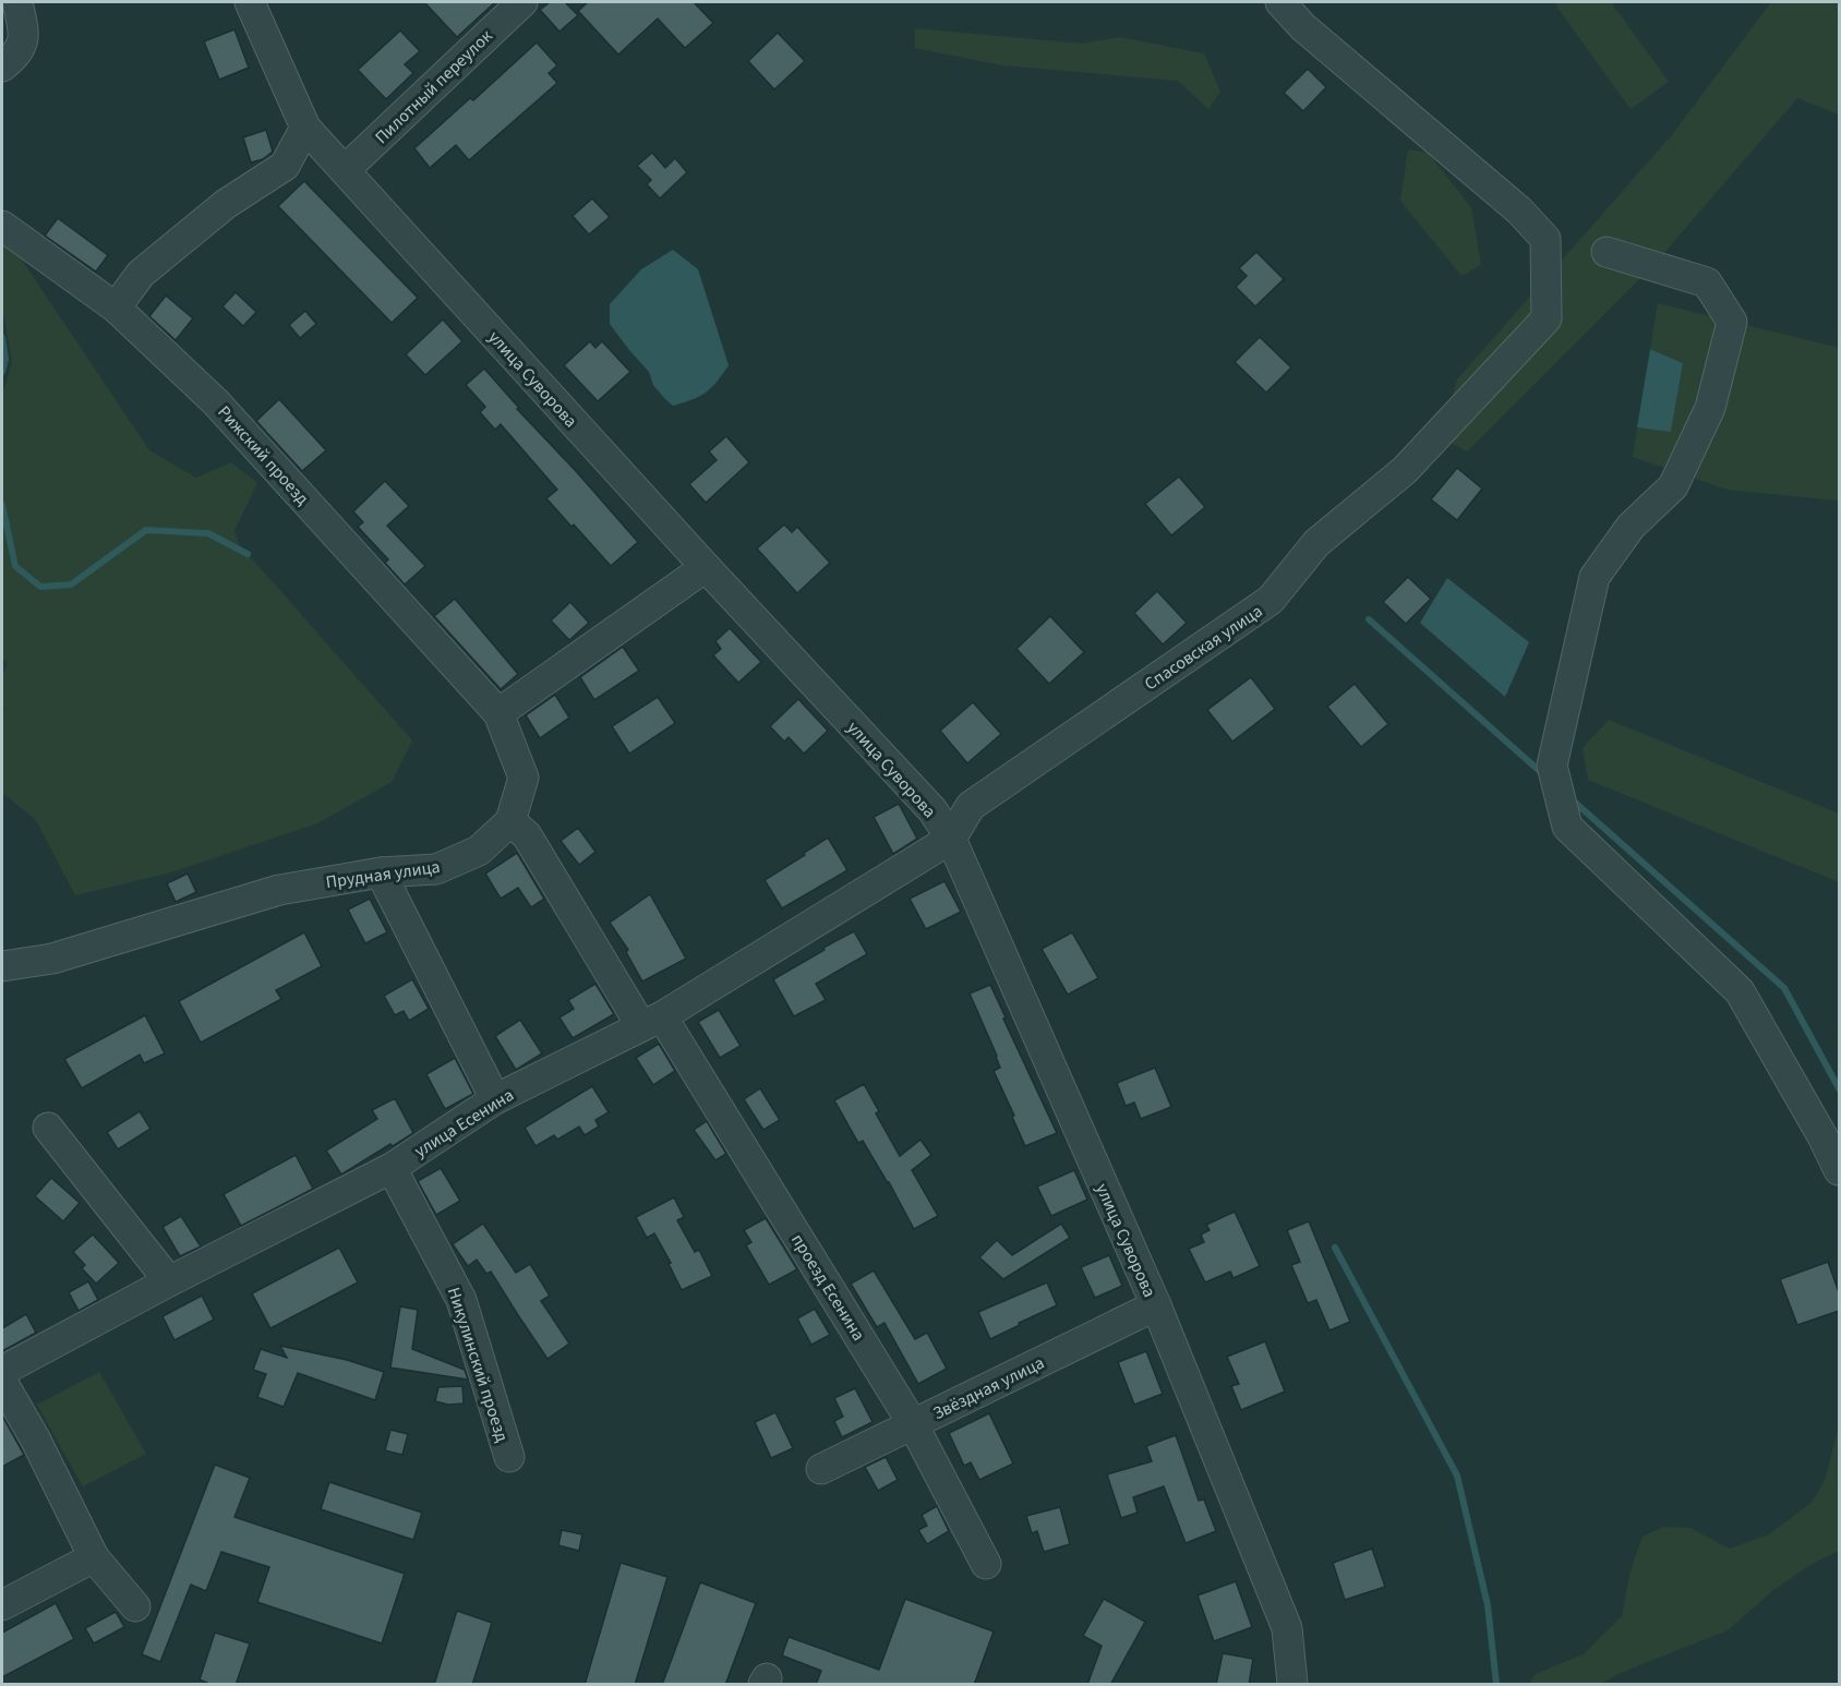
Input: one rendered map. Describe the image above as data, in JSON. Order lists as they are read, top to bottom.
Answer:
{
  "streets": {
    "street": [
      "Пилотный переулок",
      "улица Суворова",
      "Рижский проезд",
      "Спасовская улица",
      "Прудная улица",
      "улица Есенина",
      "проезд Есенина",
      "Никулинский проезд",
      "Звёздная улица"
    ]
  },
  "crossings": [
    ["Пилотный переулок", "улица Суворова"],
    ["улица Суворова", "Спасовская улица"],
    ["улица Суворова", "улица Есенина"],
    ["улица Суворова", "Звёздная улица"],
    ["Спасовская улица", "улица Есенина"],
    ["Прудная улица", "проезд Есенина"],
    ["улица Есенина", "проезд Есенина"],
    ["улица Есенина", "Никулинский проезд"],
    ["проезд Есенина", "Звёздная улица"]
  ]
}
